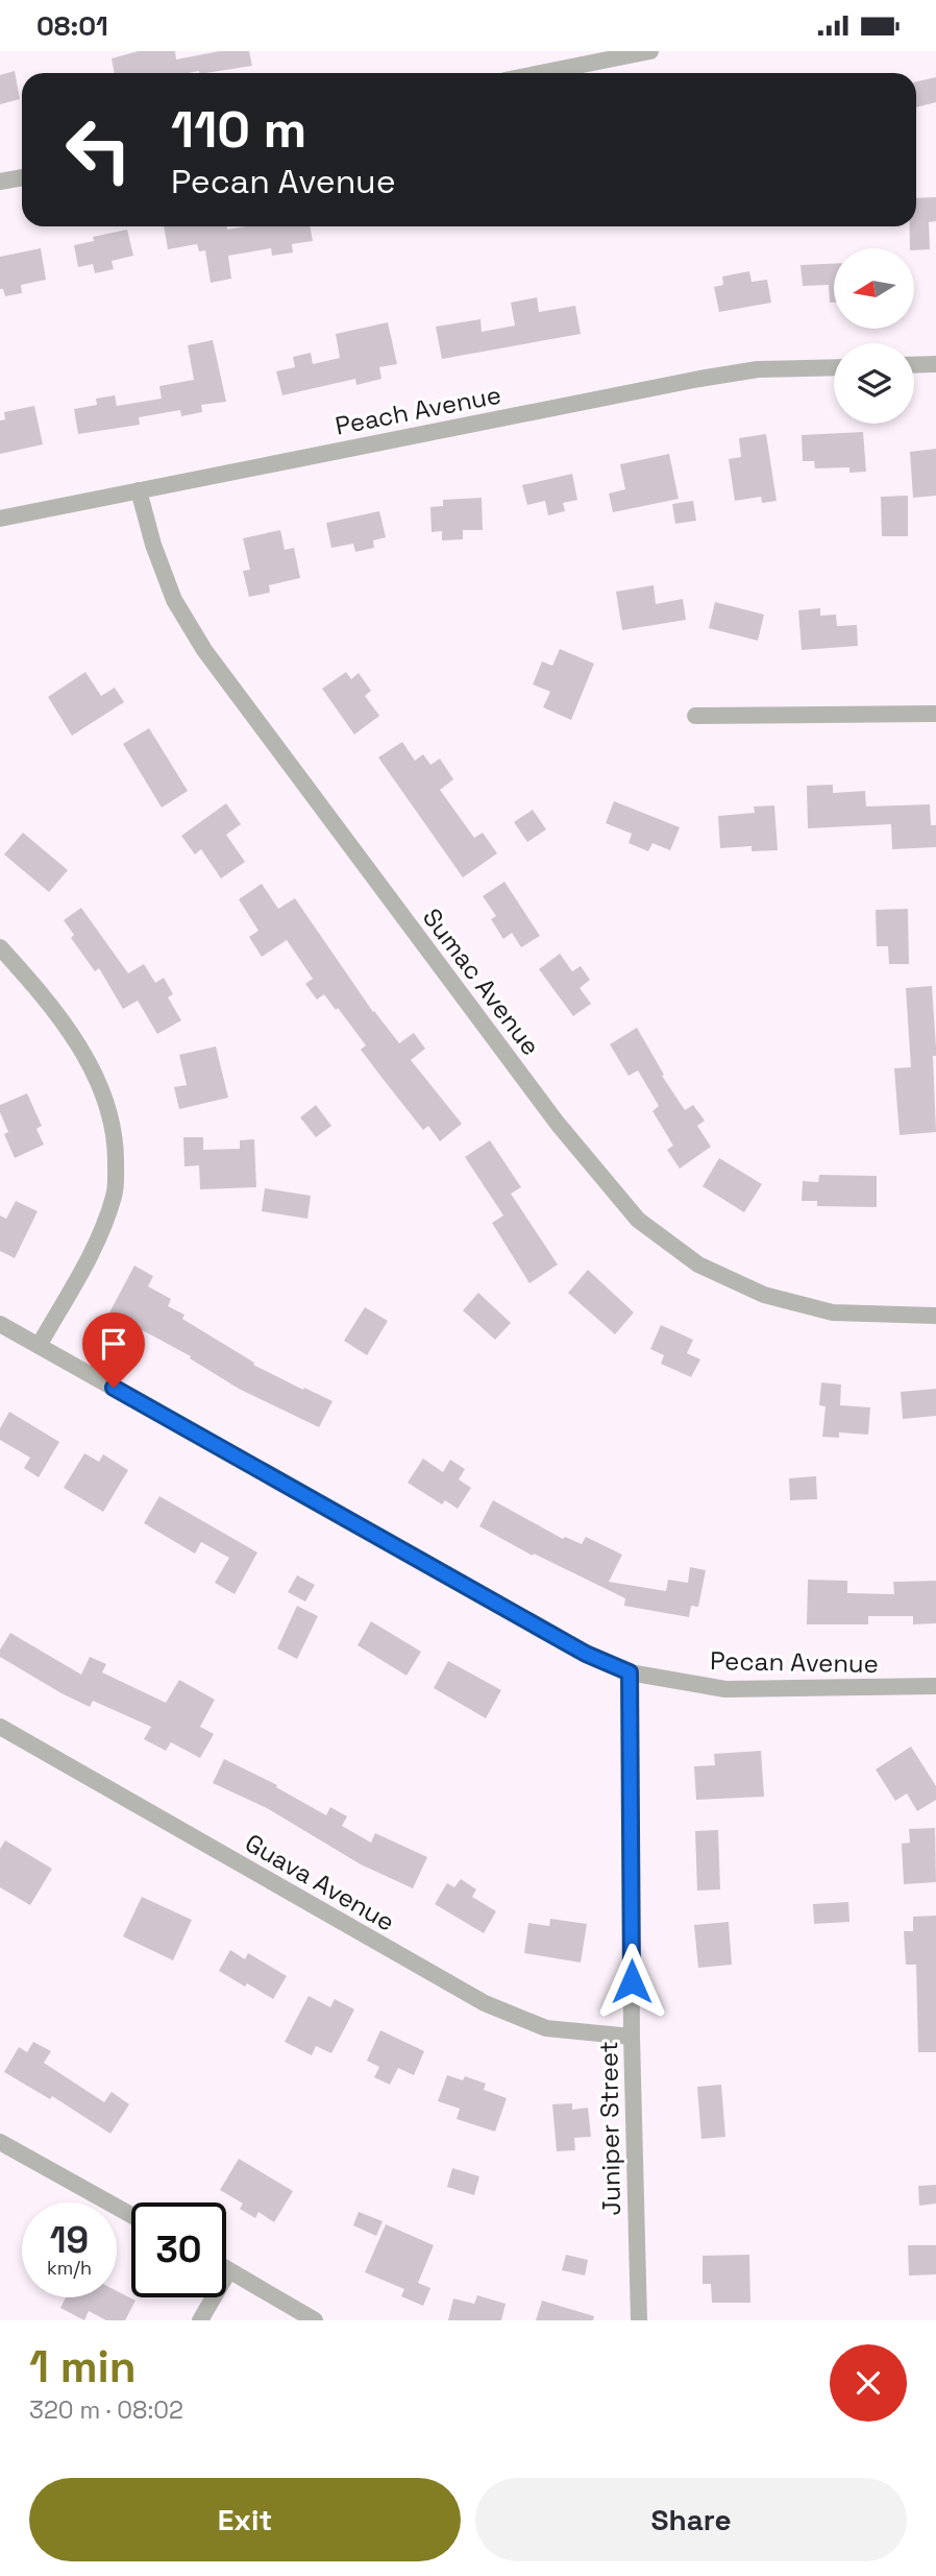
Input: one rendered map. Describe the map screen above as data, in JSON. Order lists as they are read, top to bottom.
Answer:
{
  "streets": {
    "street": [
      "Peach Avenue",
      "Sumac Avenue",
      "Pecan Avenue",
      "Guava Avenue",
      "Juniper Street"
    ]
  },
  "crossings": [
    ["Peach Avenue", "Sumac Avenue"],
    ["Pecan Avenue", "Juniper Street"],
    ["Guava Avenue", "Juniper Street"]
  ],
  "north": "left",
  "page": {
    "status": "08:01",
    "turn": ["110 m", "Pecan Avenue"],
    "speed": "19 km/h",
    "limit": "30",
    "heading": ["1 min", "320 m · 08:02"],
    "buttons": ["Exit", "Share"]
  }
}
